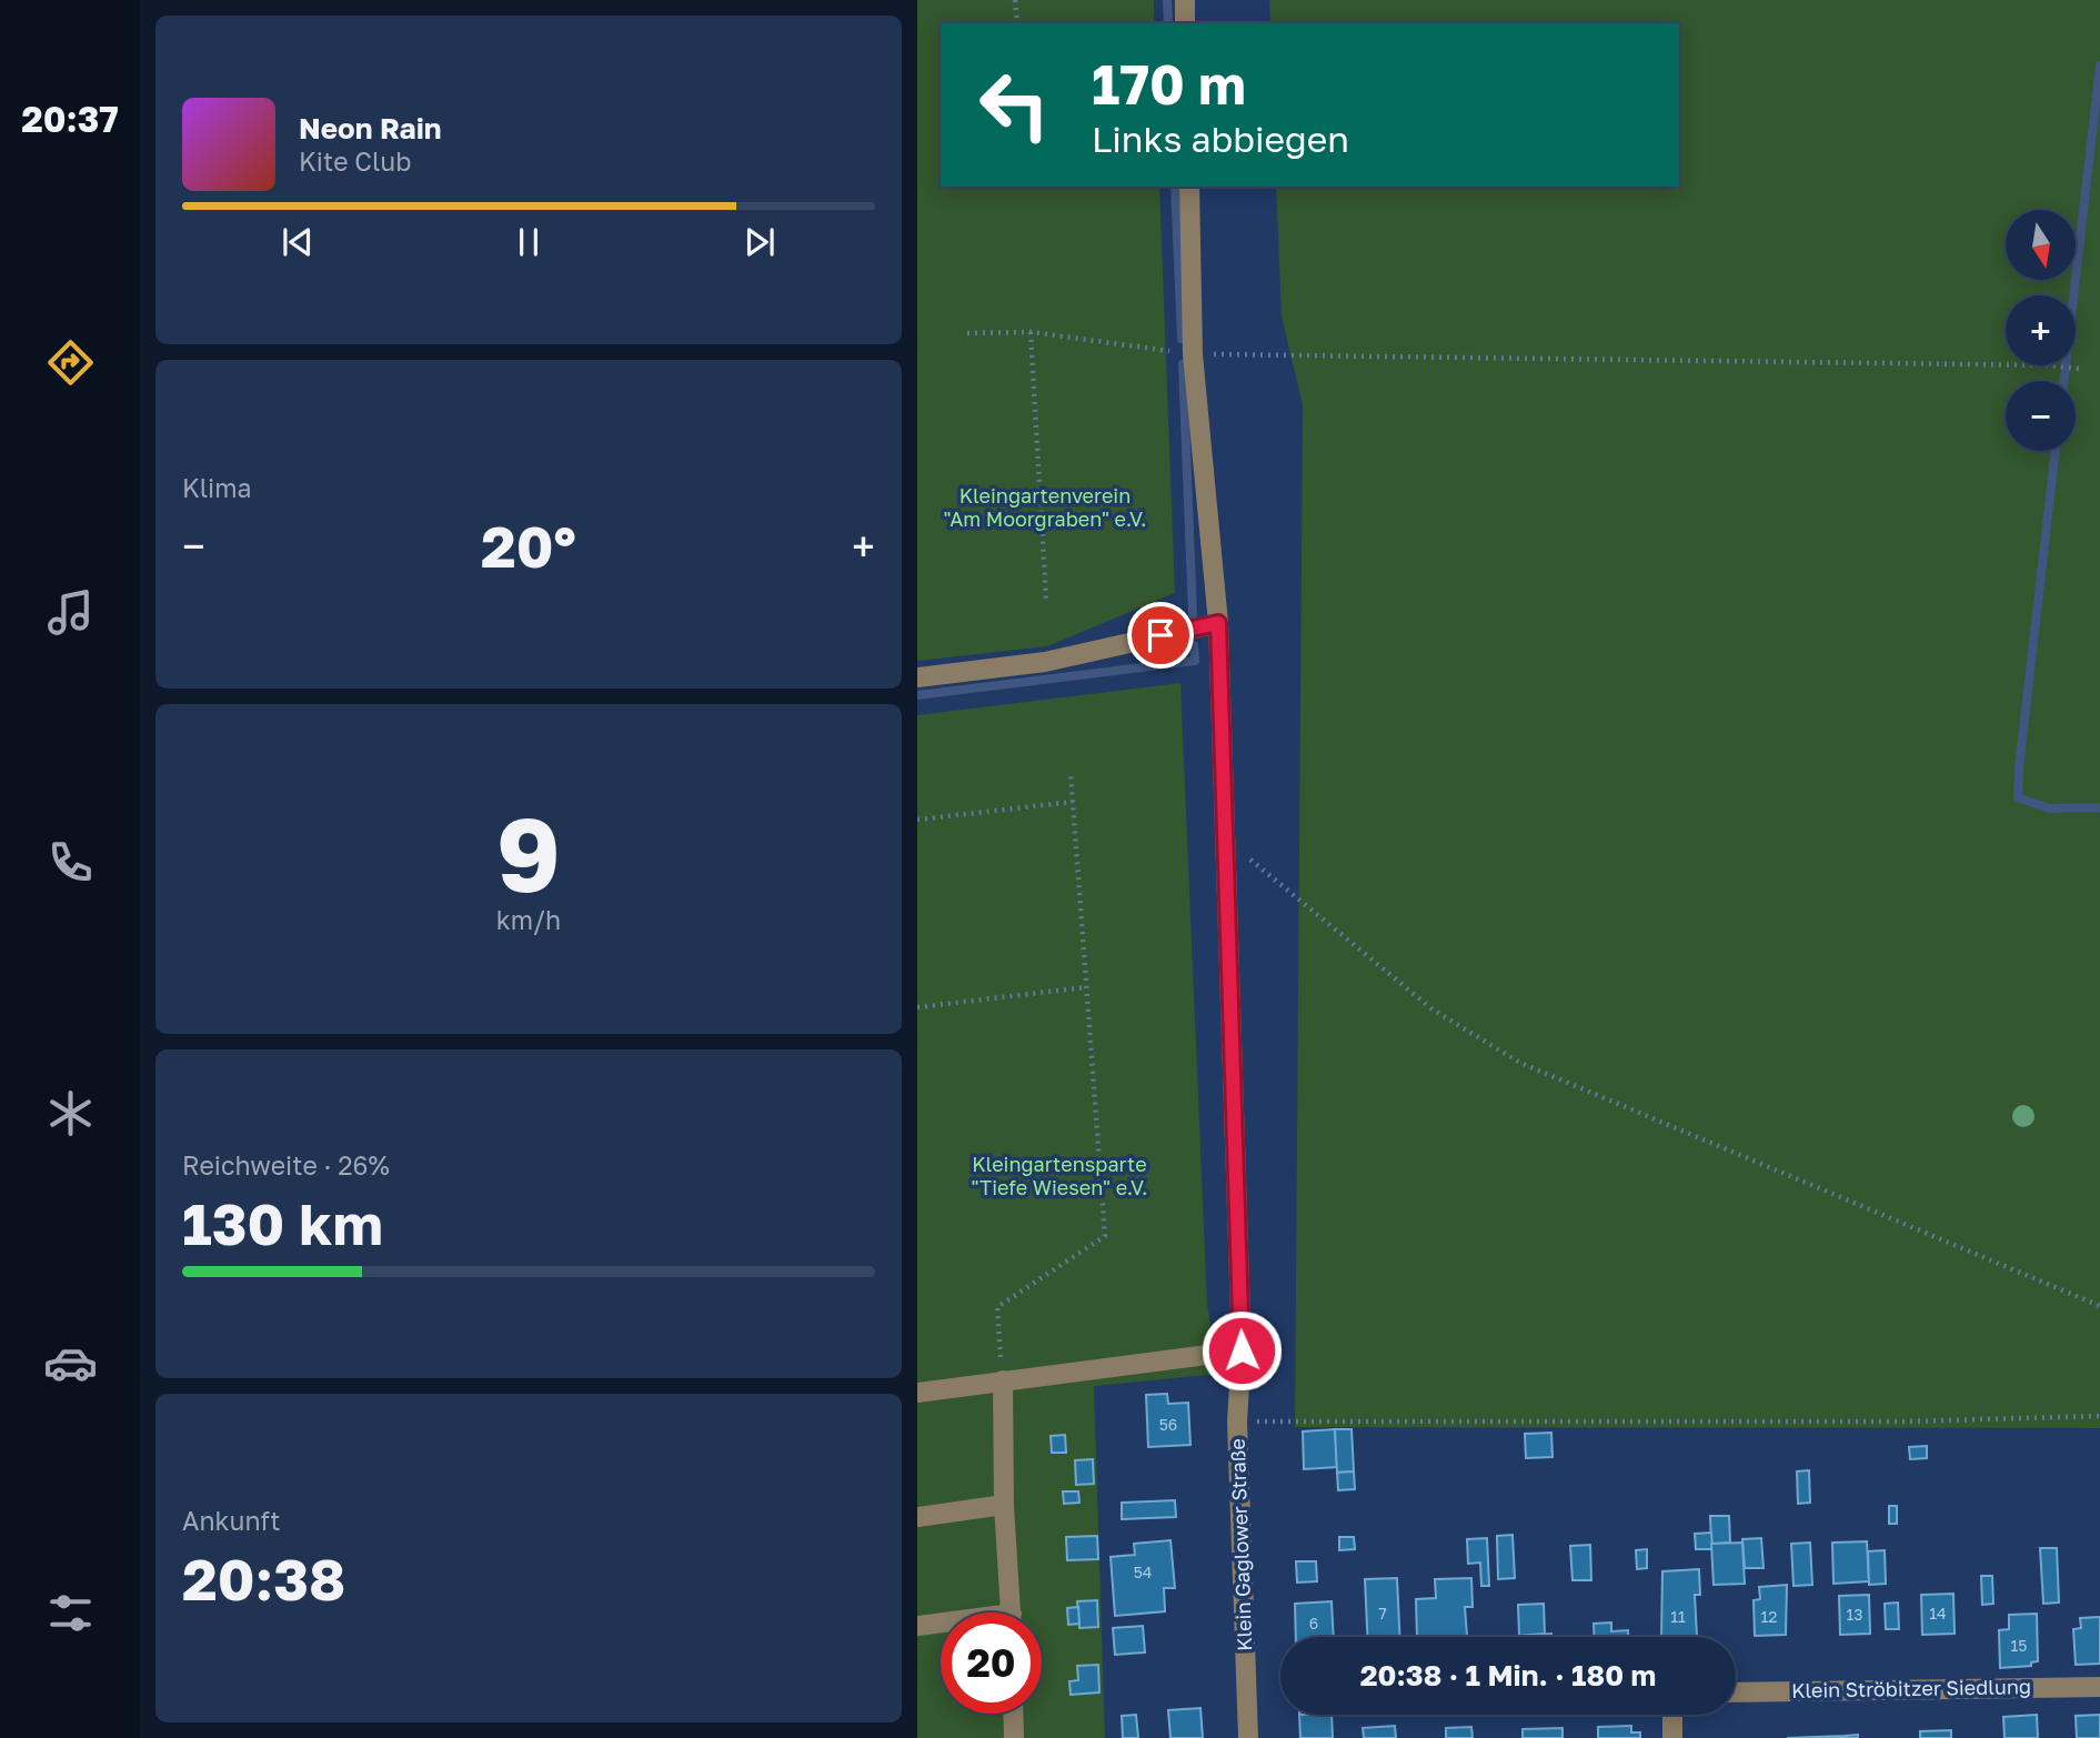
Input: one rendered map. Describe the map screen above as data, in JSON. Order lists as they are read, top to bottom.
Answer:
{
  "streets": {
    "street": ["Klein Gaglower Straße", "Klein Ströbitzer Siedlung"]
  },
  "parks": ["Kleingartenverein \"Am Moorgraben\" e.V.", "Kleingartensparte \"Tiefe Wiesen\" e.V."],
  "house_numbers": [
    "56",
    "54",
    "7",
    "14",
    "13",
    "11",
    "12",
    "6",
    "15"
  ],
  "north": "bottom",
  "page": {
    "tabs": "20:37",
    "turn": ["170 m", "Links abbiegen"],
    "song": ["Neon Rain", "Kite Club"],
    "map_buttons": ["+", "−"],
    "tile": [
      "Klima",
      ["9", "km/h"],
      ["Reichweite · 26%", "130 km"],
      ["Ankunft", "20:38"]
    ],
    "heat": ["−", "20°", "+"],
    "limit": "20",
    "trip": "20:38 · 1 Min. · 180 m"
  }
}
